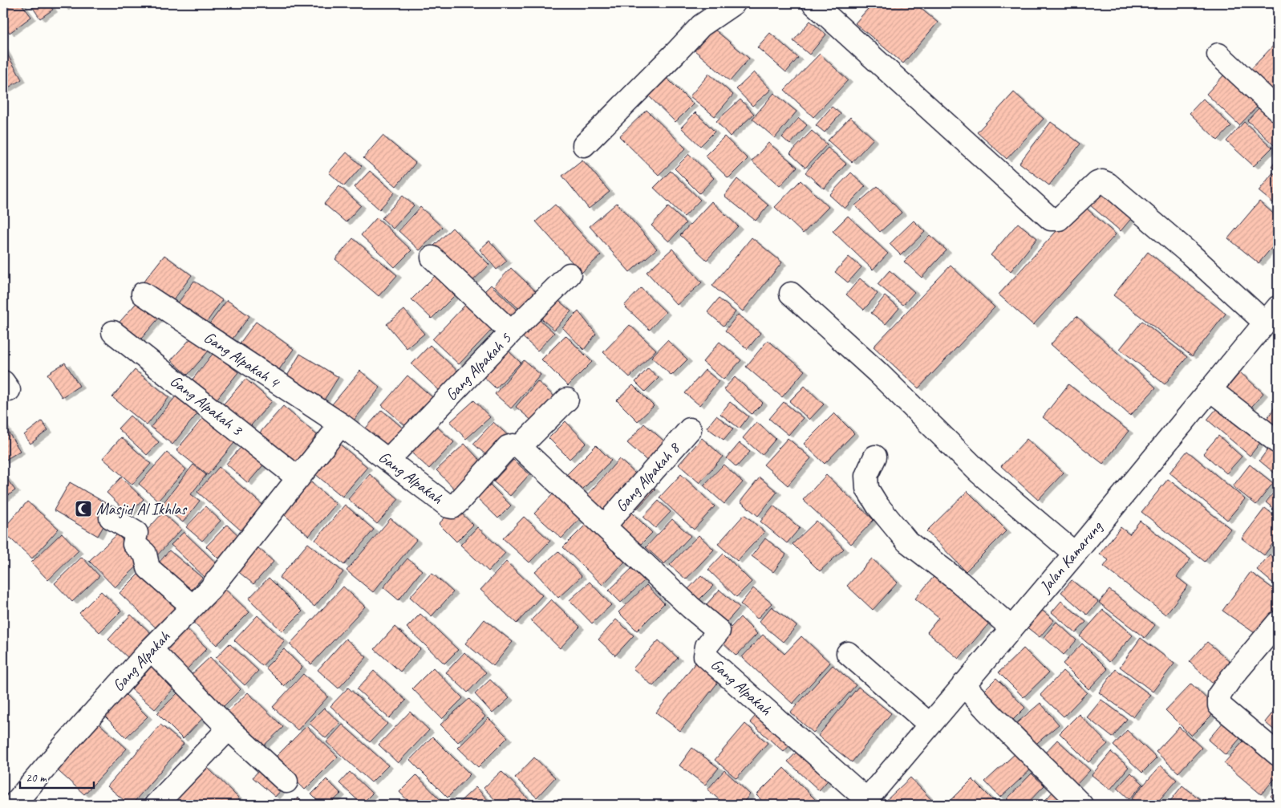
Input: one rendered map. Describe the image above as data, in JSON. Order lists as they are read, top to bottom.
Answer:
{
  "streets": {
    "street": [
      "Gang Alpakah 4",
      "Gang Alpakah 5",
      "Gang Alpakah 3",
      "Gang Alpakah",
      "Gang Alpakah 8",
      "Jalan Kamarung"
    ]
  },
  "crossings": [
    ["Gang Alpakah 4", "Gang Alpakah"],
    ["Gang Alpakah 5", "Gang Alpakah"],
    ["Gang Alpakah 3", "Gang Alpakah"],
    ["Gang Alpakah", "Gang Alpakah 8"],
    ["Gang Alpakah", "Jalan Kamarung"]
  ],
  "places": {
    "mosque": ["Masjid Al Ikhlas"]
  },
  "scale_bar": "20 m"
}
